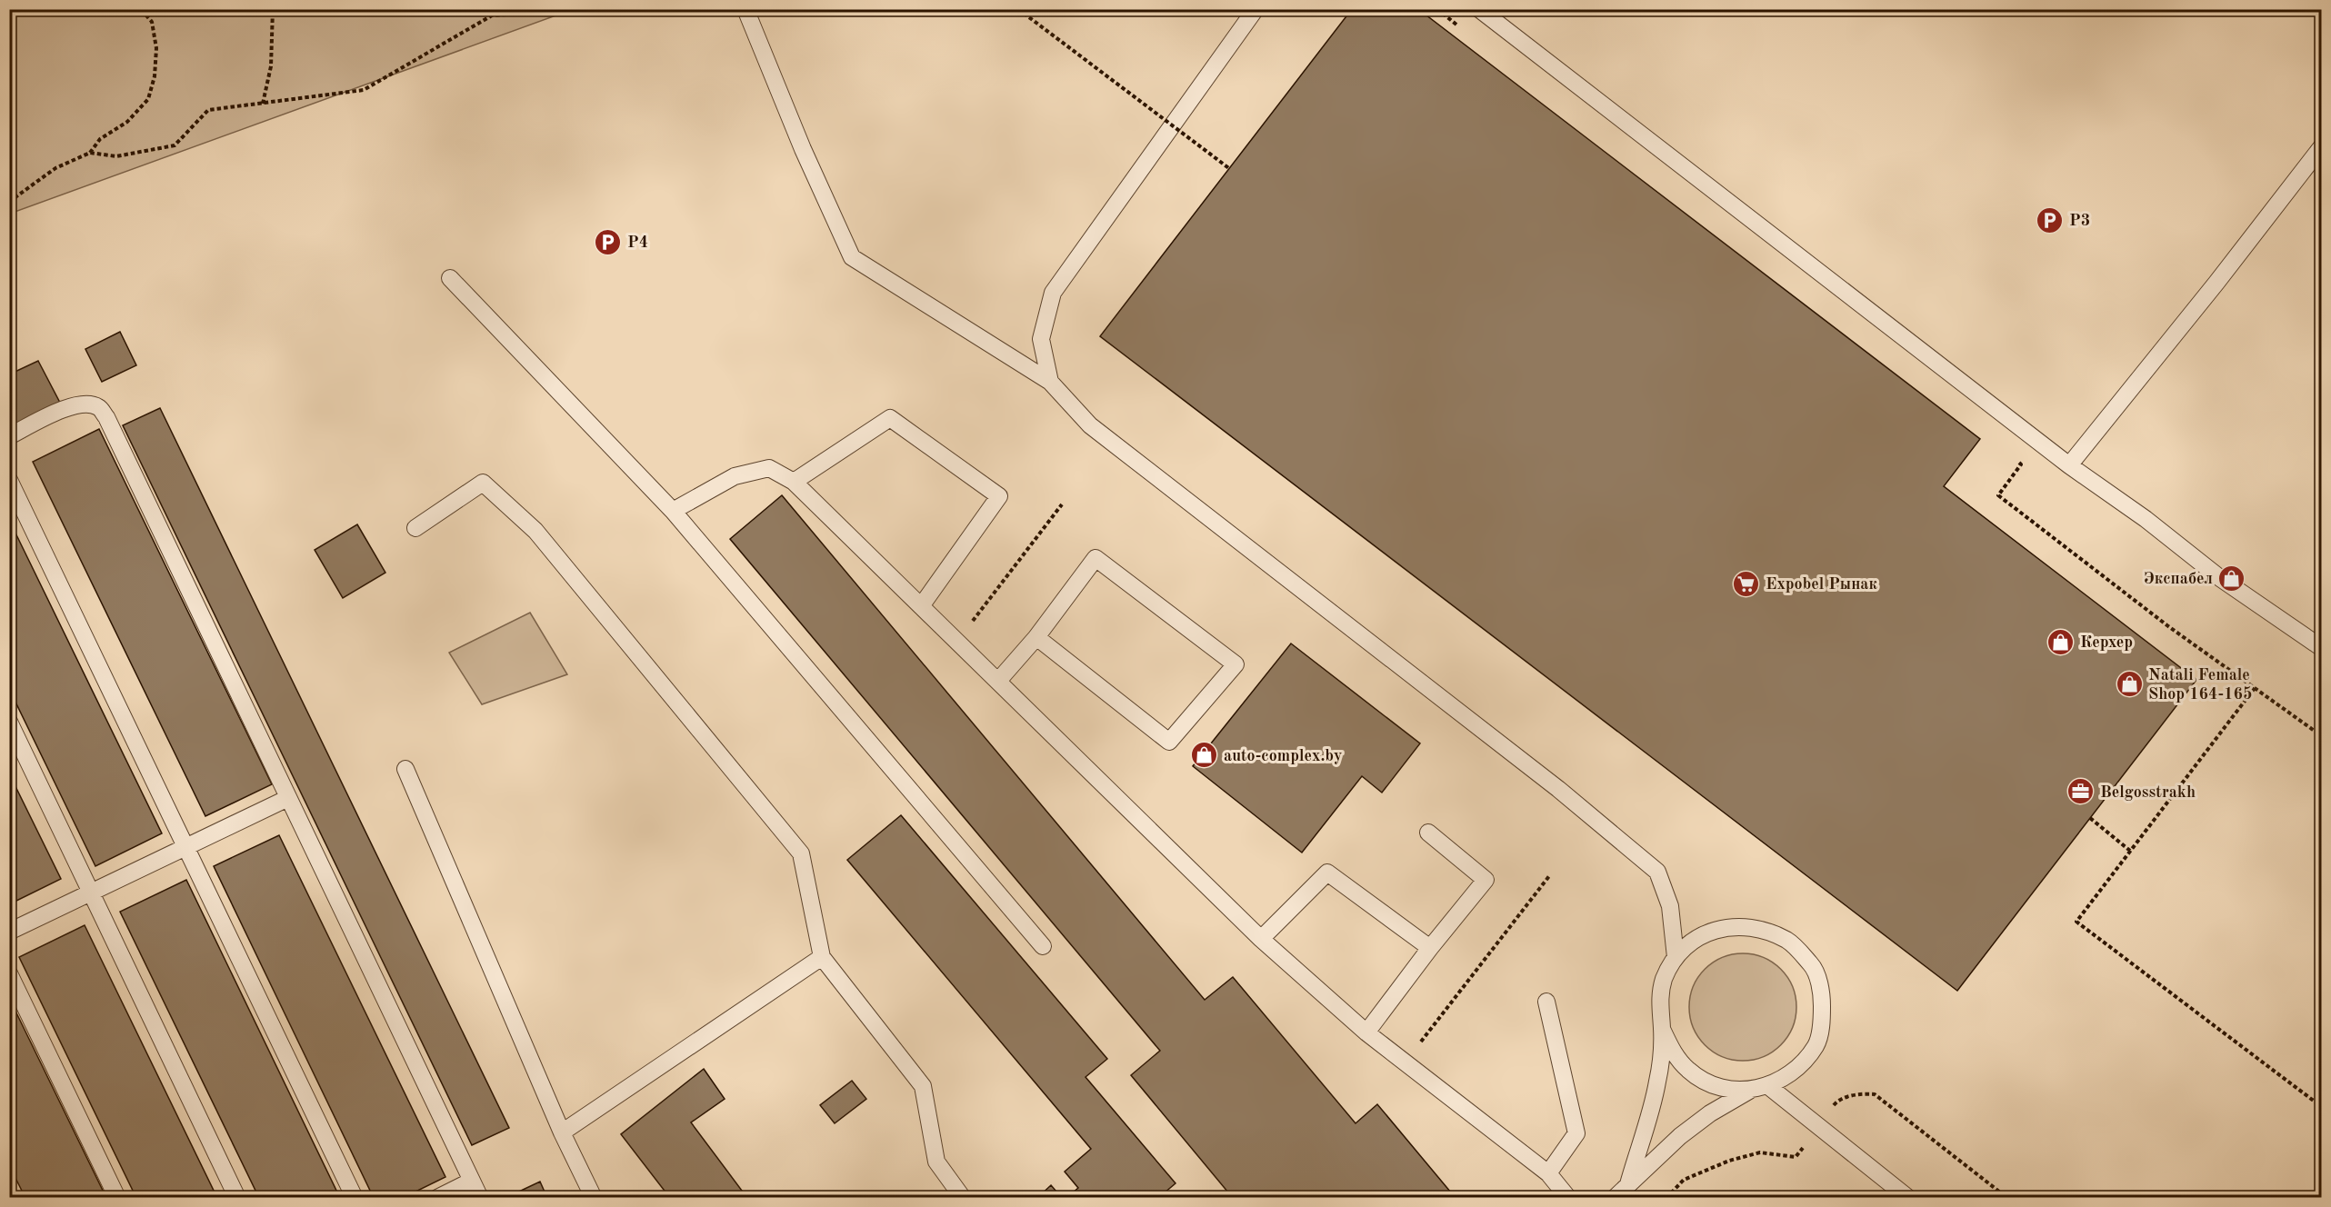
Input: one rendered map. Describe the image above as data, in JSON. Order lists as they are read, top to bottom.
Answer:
{
  "places": {
    "parking": ["P3", "P4"],
    "shop": [
      "Экспабел",
      "Керхер",
      "Natali Female Shop 164-165",
      "auto-complex.by"
    ],
    "supermarket": ["Expobel Рынак"],
    "office": ["Belgosstrakh"]
  }
}
